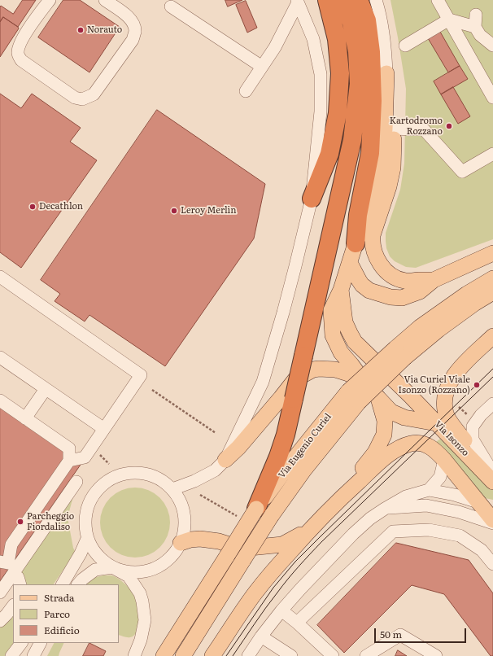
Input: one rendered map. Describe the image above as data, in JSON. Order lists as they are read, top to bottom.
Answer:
{
  "streets": {
    "main road": ["Via Isonzo", "Via Eugenio Curiel"]
  },
  "places": [
    "Norauto",
    "Kartodromo Rozzano",
    "Decathlon",
    "Leroy Merlin",
    "Via Curiel Viale Isonzo (Rozzano)",
    "Parcheggio Fiordaliso"
  ],
  "legend": ["Strada", "Parco", "Edificio"],
  "scale_bar": "50 m"
}
